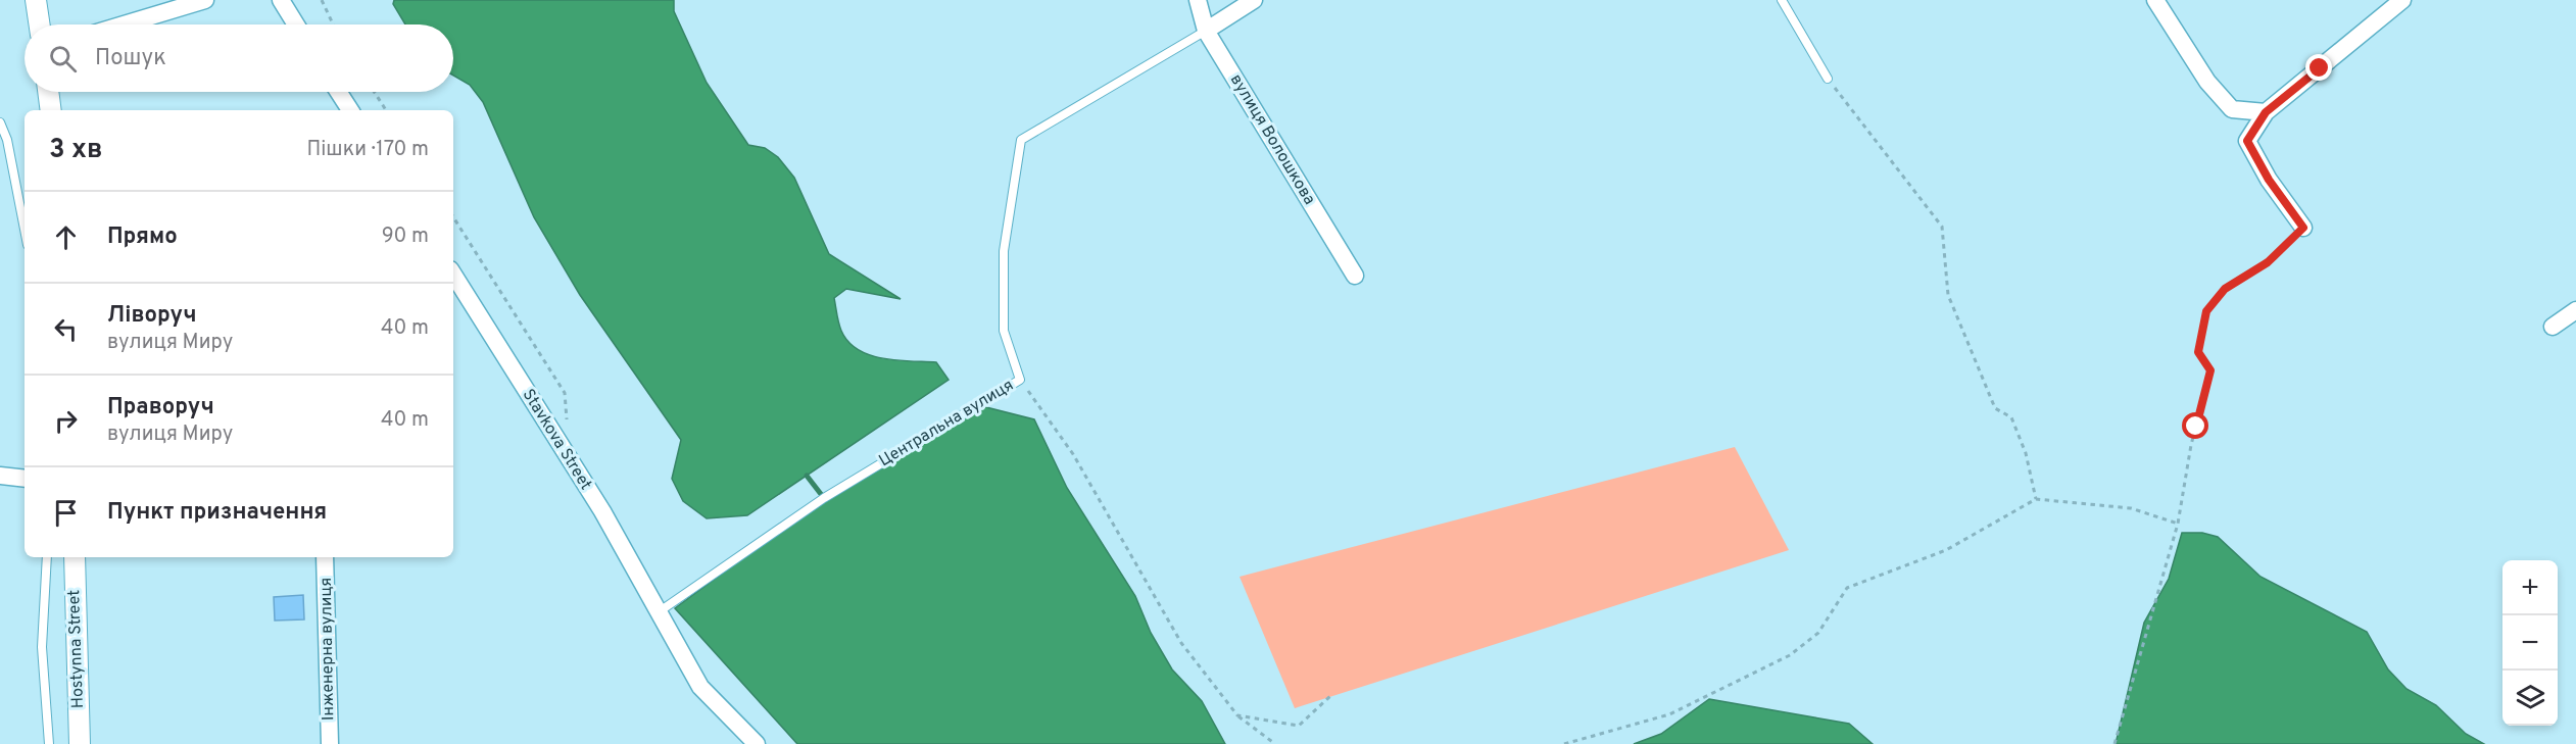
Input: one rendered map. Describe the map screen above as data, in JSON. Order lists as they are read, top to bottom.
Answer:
{
  "streets": {
    "street": [
      "вулиця Волошкова",
      "Центральна вулиця",
      "Stavkova Street",
      "Hostynna Street",
      "Інженерна вулиця"
    ]
  },
  "crossings": [
    ["вулиця Волошкова", "Центральна вулиця"],
    ["Центральна вулиця", "Stavkova Street"]
  ],
  "page": {
    "search": "Пошук",
    "heading": ["3 хв", "Пішки · 170 m"],
    "list": [
      ["Прямо", "90 m"],
      ["Ліворуч", "вулиця Миру", "40 m"],
      ["Праворуч", "вулиця Миру", "40 m"],
      "Пункт призначення"
    ],
    "map_buttons": ["+", "−"]
  }
}
